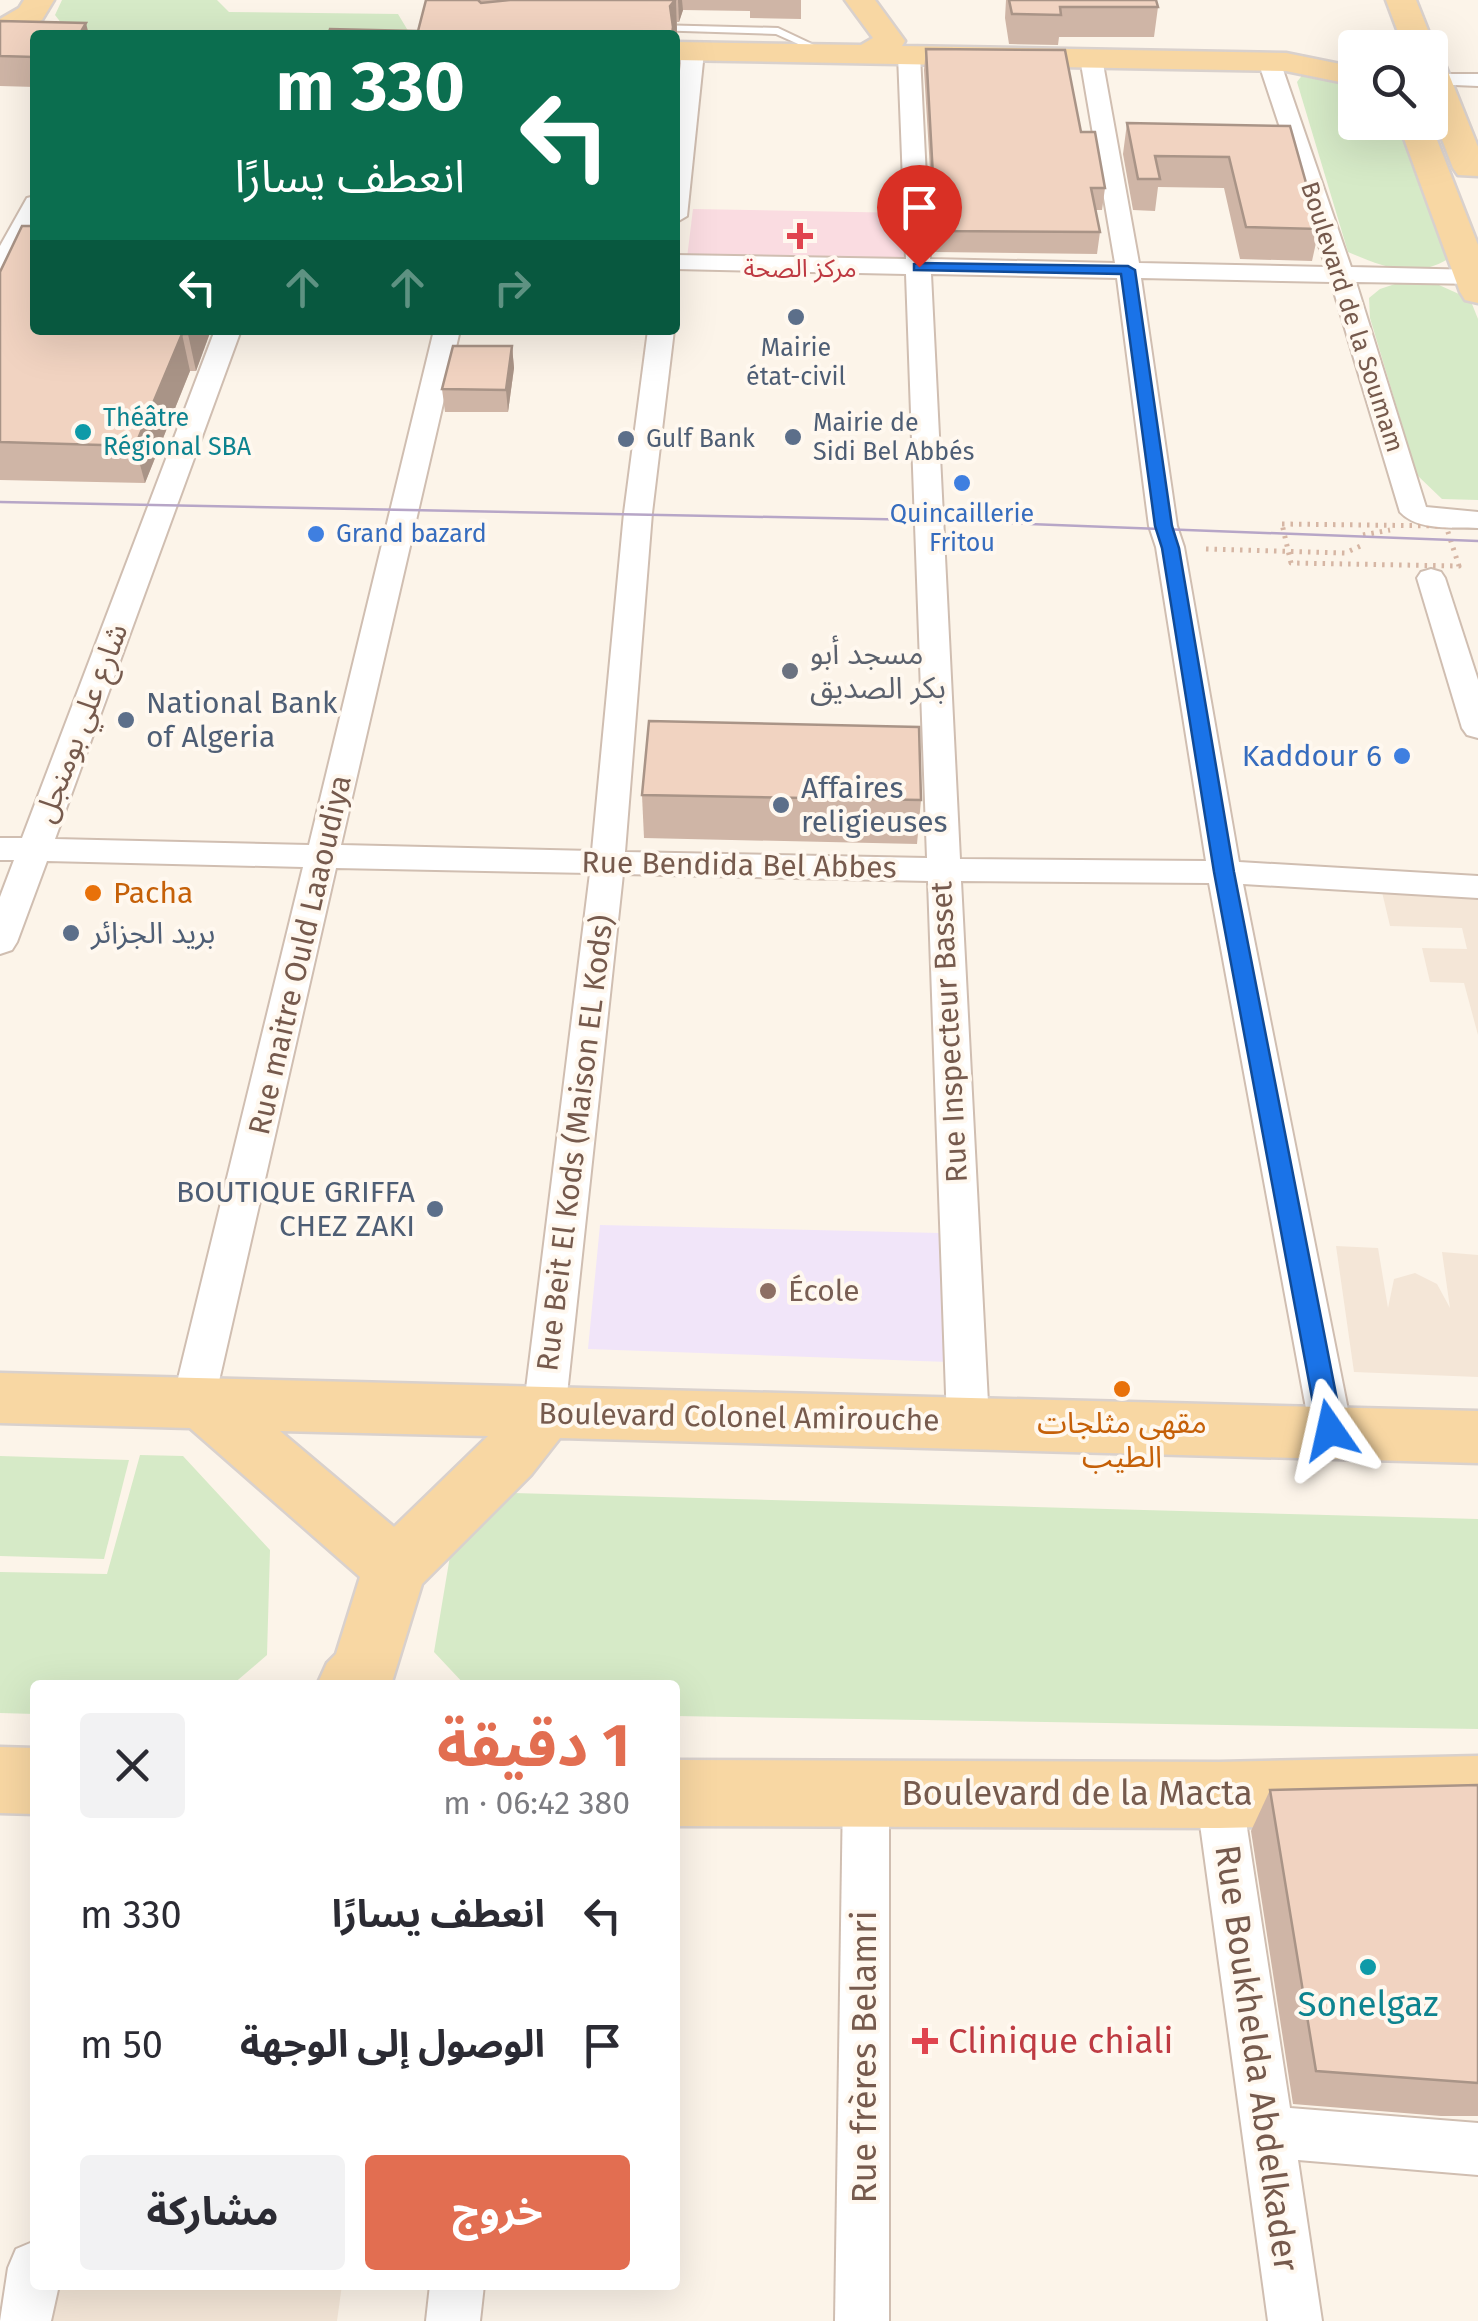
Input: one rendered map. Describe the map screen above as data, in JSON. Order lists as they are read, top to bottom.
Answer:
{
  "streets": {
    "main road": ["Boulevard Colonel Amirouche", "Boulevard de la Macta"],
    "street": [
      "Boulevard de la Soumam",
      "شارع علي بومنجل",
      "Rue Bendida Bel Abbes",
      "Rue maitre Ould Laaoudiya",
      "Rue Inspecteur Basset",
      "Rue Beit El Kods (Maison EL Kods)",
      "Rue frères Belamri",
      "Rue Boukhelda Abdelkader"
    ]
  },
  "crossings": [
    ["شارع علي بومنجل", "Rue Bendida Bel Abbes"],
    ["Rue Bendida Bel Abbes", "Rue maitre Ould Laaoudiya"],
    ["Rue Bendida Bel Abbes", "Rue Inspecteur Basset"],
    ["Rue Bendida Bel Abbes", "Rue Beit El Kods (Maison EL Kods)"],
    ["Rue maitre Ould Laaoudiya", "Boulevard Colonel Amirouche"],
    ["Rue Inspecteur Basset", "Boulevard Colonel Amirouche"],
    ["Rue Beit El Kods (Maison EL Kods)", "Boulevard Colonel Amirouche"],
    ["Boulevard de la Macta", "Rue frères Belamri"],
    ["Boulevard de la Macta", "Rue Boukhelda Abdelkader"]
  ],
  "places": {
    "health": ["مركز الصحة", "Clinique chiali"],
    "other": [
      "Mairie état-civil",
      "Théâtre Régional SBA",
      "Mairie de Sidi Bel Abbés",
      "Gulf Bank",
      "Quincaillerie Fritou",
      "Grand bazard",
      "مسجد أبو بكر الصديق",
      "National Bank of Algeria",
      "Kaddour 6",
      "Affaires religieuses",
      "Pacha",
      "بريد الجزائر",
      "BOUTIQUE GRIFFA CHEZ ZAKI",
      "École",
      "مقهى مثلجات الطيب",
      "Sonelgaz"
    ]
  },
  "page": {
    "turn": ["330 m", "انعطف يسارًا"],
    "heading": ["1 دقيقة", "380 m · 06:42"],
    "list": [
      {
        "name": "انعطف يسارًا",
        "value": "330 m"
      },
      {
        "name": "الوصول إلى الوجهة",
        "value": "50 m"
      }
    ],
    "buttons": ["خروج", "مشاركة"]
  }
}
